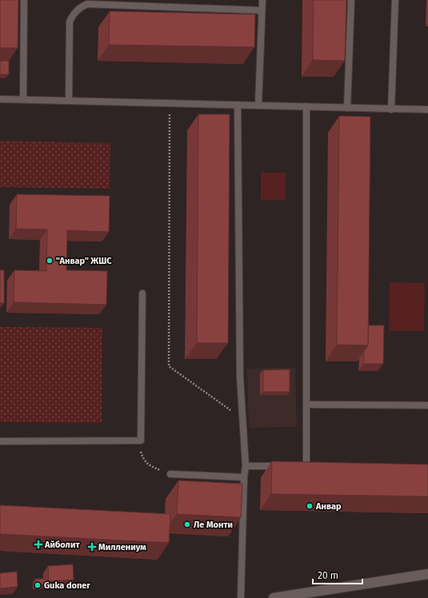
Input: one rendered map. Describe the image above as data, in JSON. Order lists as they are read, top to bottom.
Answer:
{
  "places": {
    "other": [
      "\"Анвар\" ЖШС",
      "Анвар",
      "Ле Монти",
      "Guka doner"
    ],
    "health": ["Айболит", "Миллениум"]
  },
  "scale_bar": "20 m"
}
